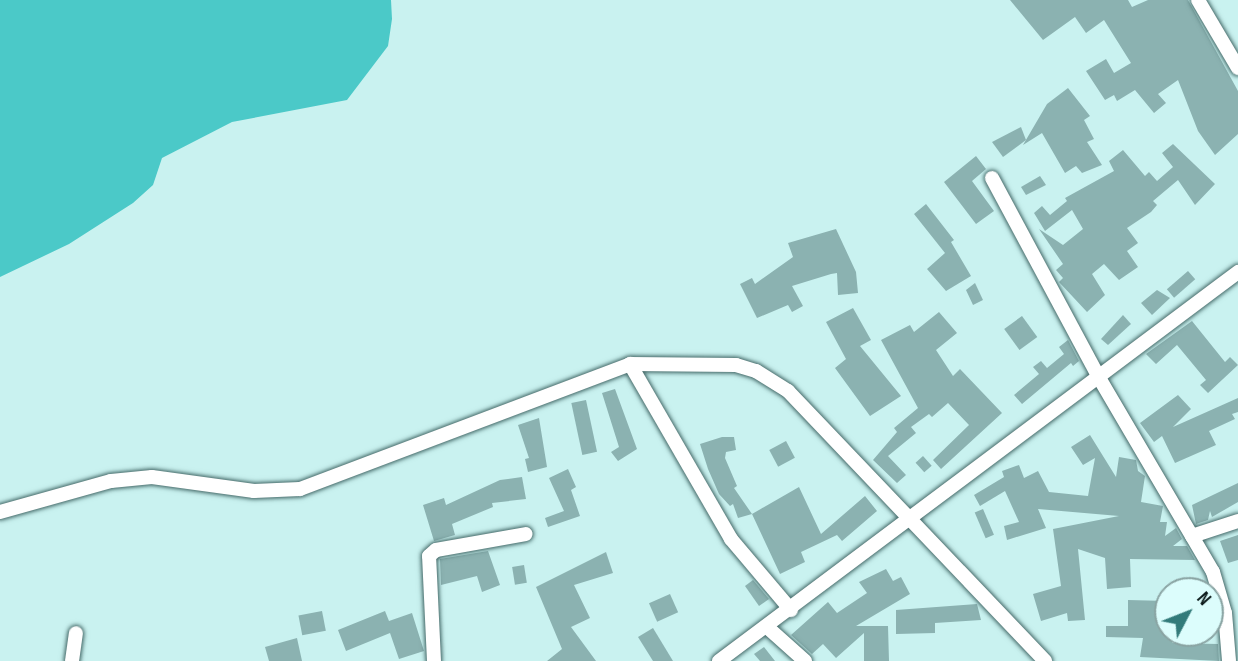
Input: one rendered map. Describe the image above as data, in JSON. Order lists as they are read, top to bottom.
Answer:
{
  "north": "top right"
}
